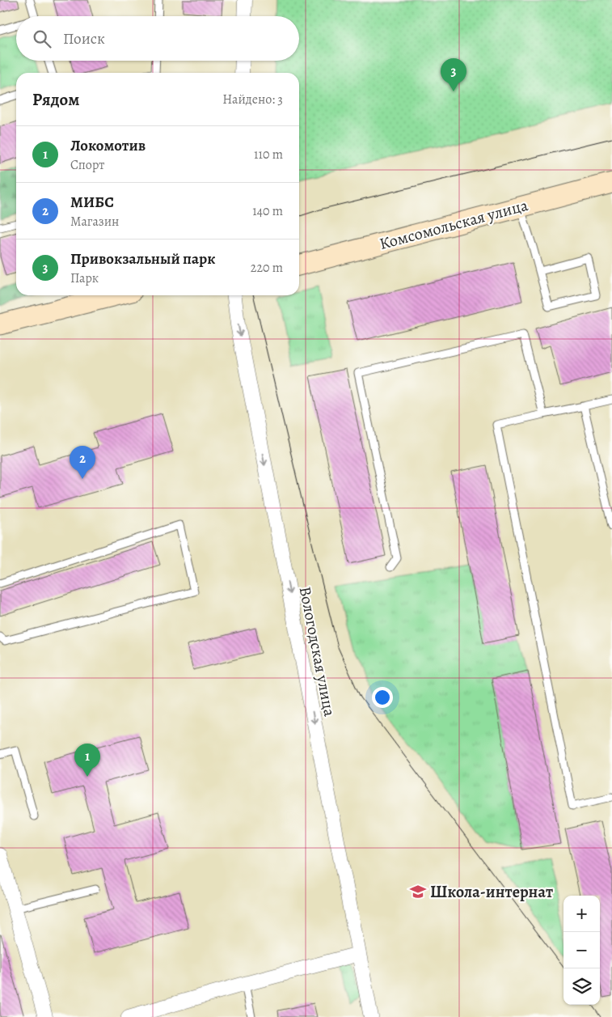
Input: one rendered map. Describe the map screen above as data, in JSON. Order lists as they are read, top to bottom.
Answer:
{
  "streets": {
    "street": ["Комсомольская улица", "Вологодская улица"]
  },
  "one_way": ["Вологодская улица"],
  "places": {
    "school or university": ["Школа-интернат"]
  },
  "page": {
    "search": "Поиск",
    "pins": ["3", "2", "1"],
    "heading": ["Рядом", "Найдено: 3"],
    "list": [
      {
        "mark": "1",
        "name": "Локомотив",
        "note": "Спорт",
        "value": "110 m"
      },
      {
        "mark": "2",
        "name": "МИБС",
        "note": "Магазин",
        "value": "140 m"
      },
      {
        "mark": "3",
        "name": "Привокзальный парк",
        "note": "Парк",
        "value": "220 m"
      }
    ],
    "map_buttons": ["+", "−"]
  }
}
